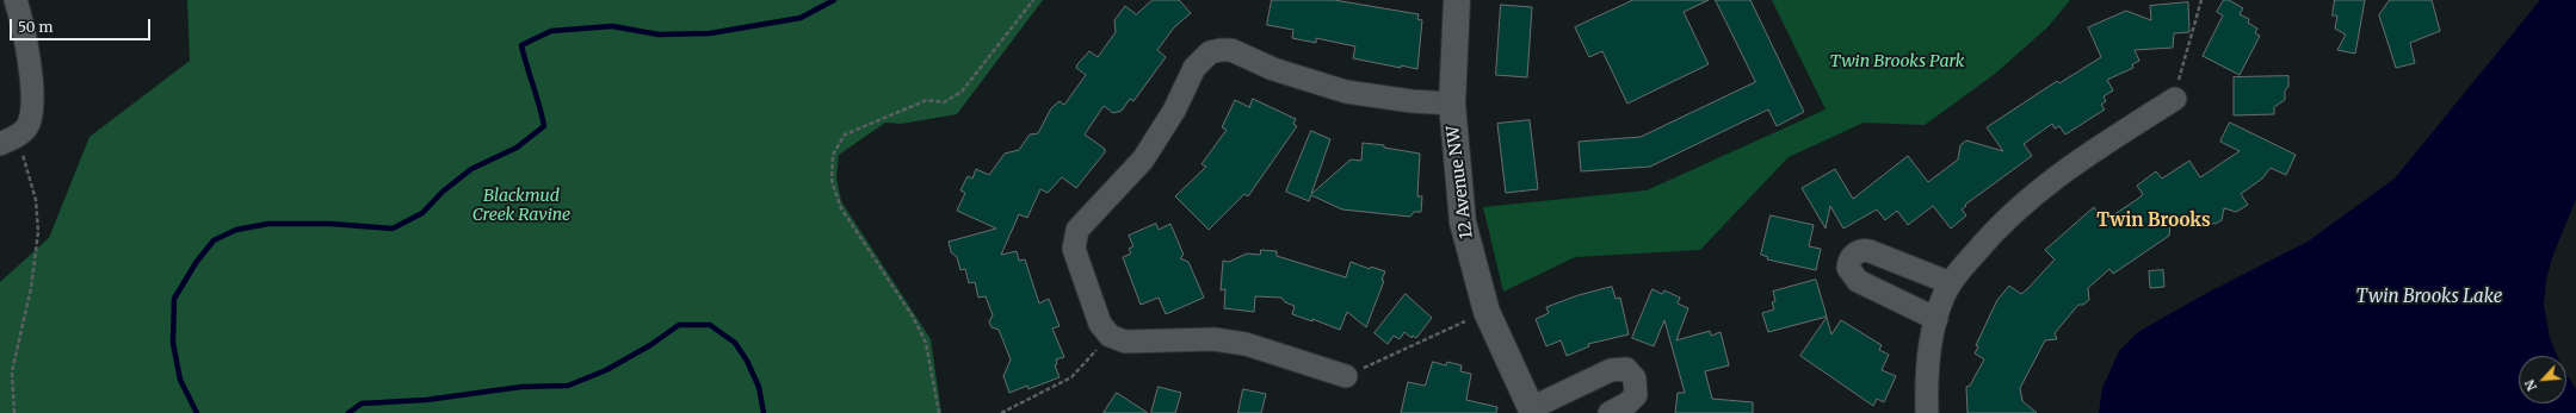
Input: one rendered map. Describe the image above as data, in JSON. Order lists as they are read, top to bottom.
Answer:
{
  "streets": {
    "street": ["12 Avenue NW"]
  },
  "districts": ["Twin Brooks"],
  "water": ["Twin Brooks Lake"],
  "parks": ["Twin Brooks Park", "Blackmud Creek Ravine"],
  "scale_bar": "50 m",
  "north": "bottom left"
}
